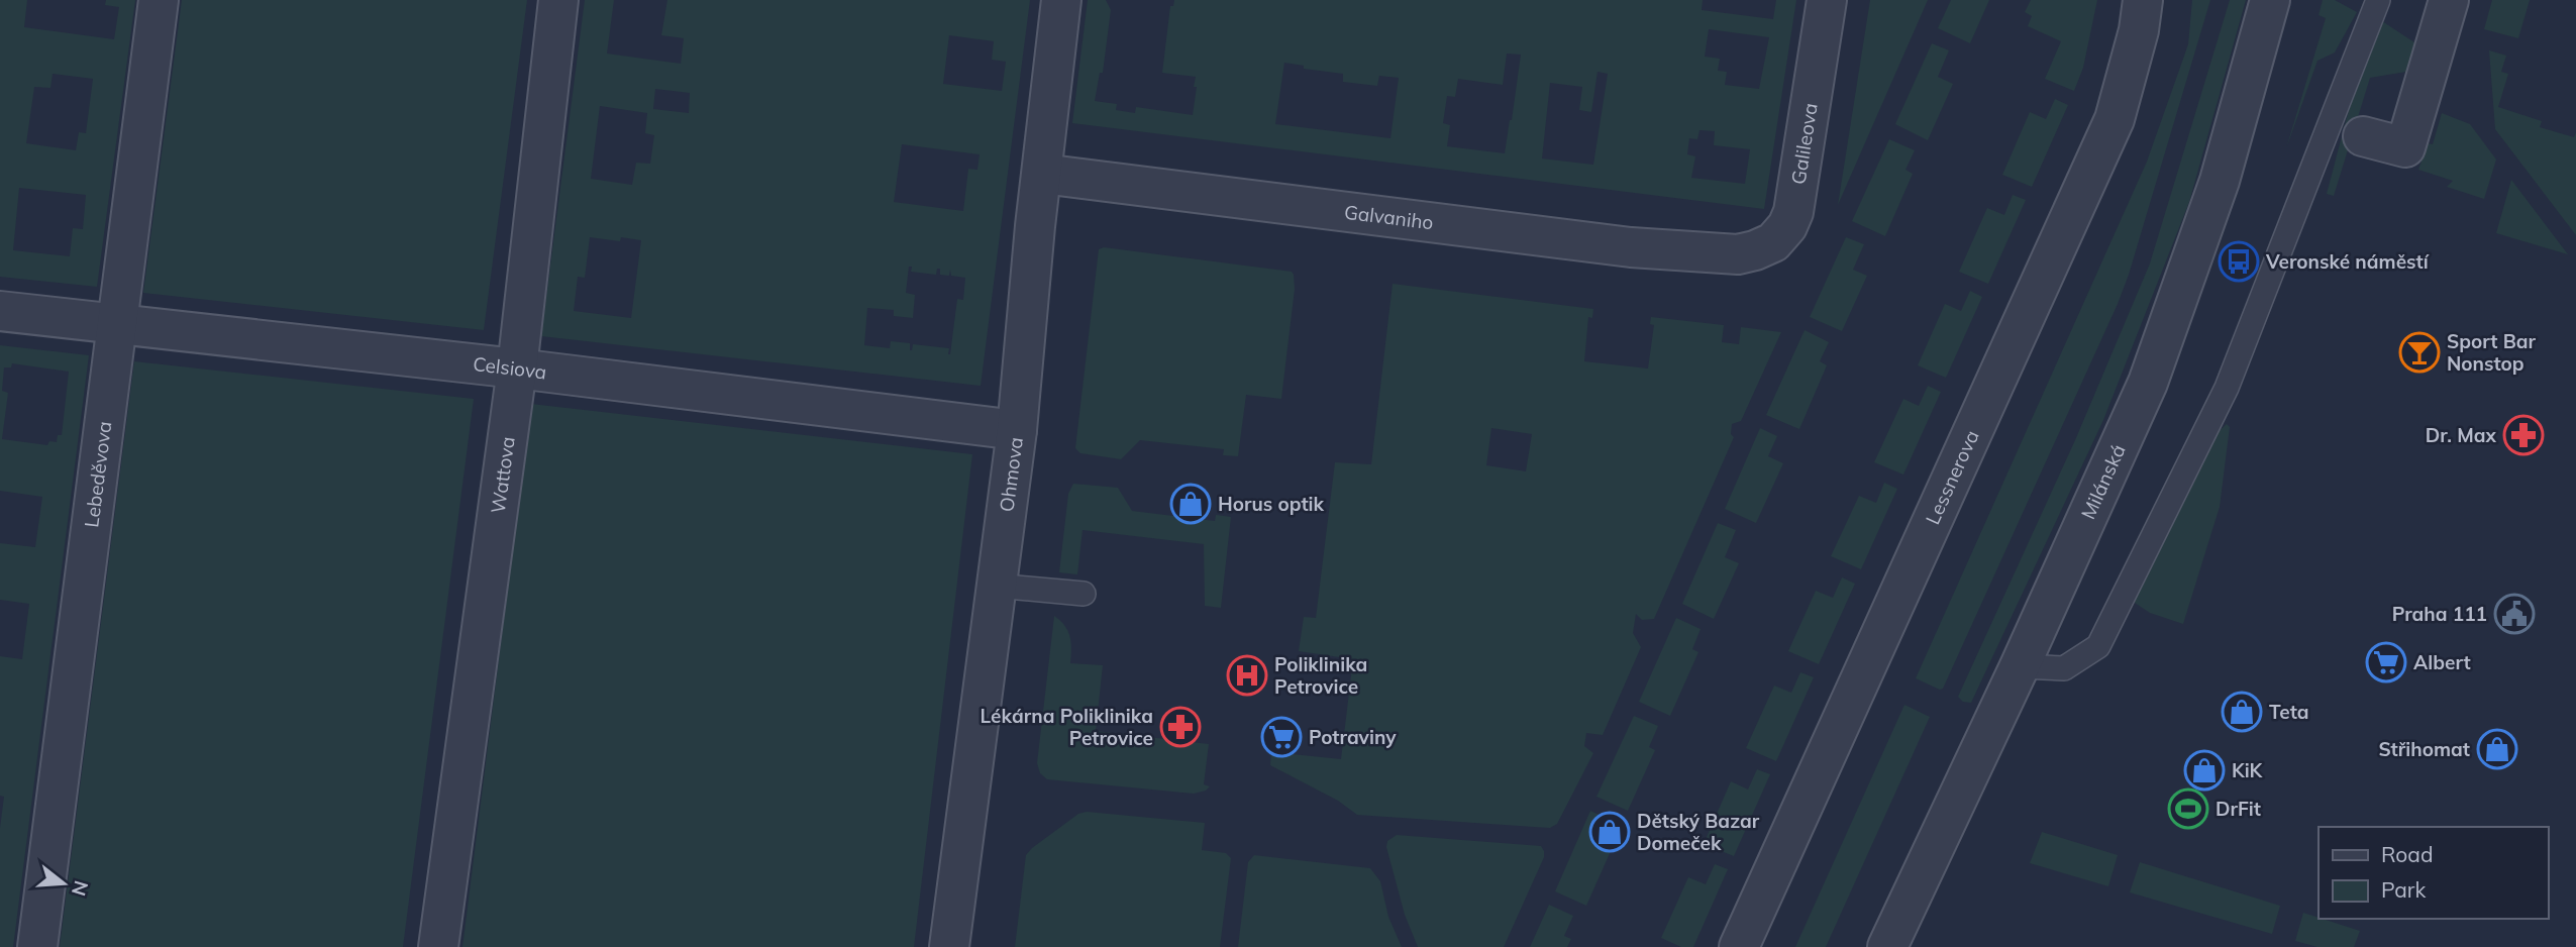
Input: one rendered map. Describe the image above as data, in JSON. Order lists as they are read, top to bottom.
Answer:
{
  "streets": {
    "street": [
      "Galileova",
      "Galvaniho",
      "Celsiova",
      "Lebeděvova",
      "Wattova",
      "Ohmova",
      "Lessnerova",
      "Milánská"
    ]
  },
  "crossings": [
    ["Galileova", "Galvaniho"],
    ["Galvaniho", "Ohmova"],
    ["Celsiova", "Lebeděvova"],
    ["Celsiova", "Wattova"],
    ["Celsiova", "Ohmova"]
  ],
  "places": {
    "bus stop": ["Veronské náměstí"],
    "bar": ["Sport Bar Nonstop"],
    "pharmacy": ["Dr. Max", "Lékárna Poliklinika Petrovice"],
    "shop": [
      "Horus optik",
      "Teta",
      "Střihomat",
      "KiK",
      "Dětský Bazar Domeček"
    ],
    "public building": ["Praha 111"],
    "supermarket": ["Albert", "Potraviny"],
    "hospital": ["Poliklinika Petrovice"],
    "sports": ["DrFit"]
  },
  "legend": ["Road", "Park"],
  "north": "right"
}
